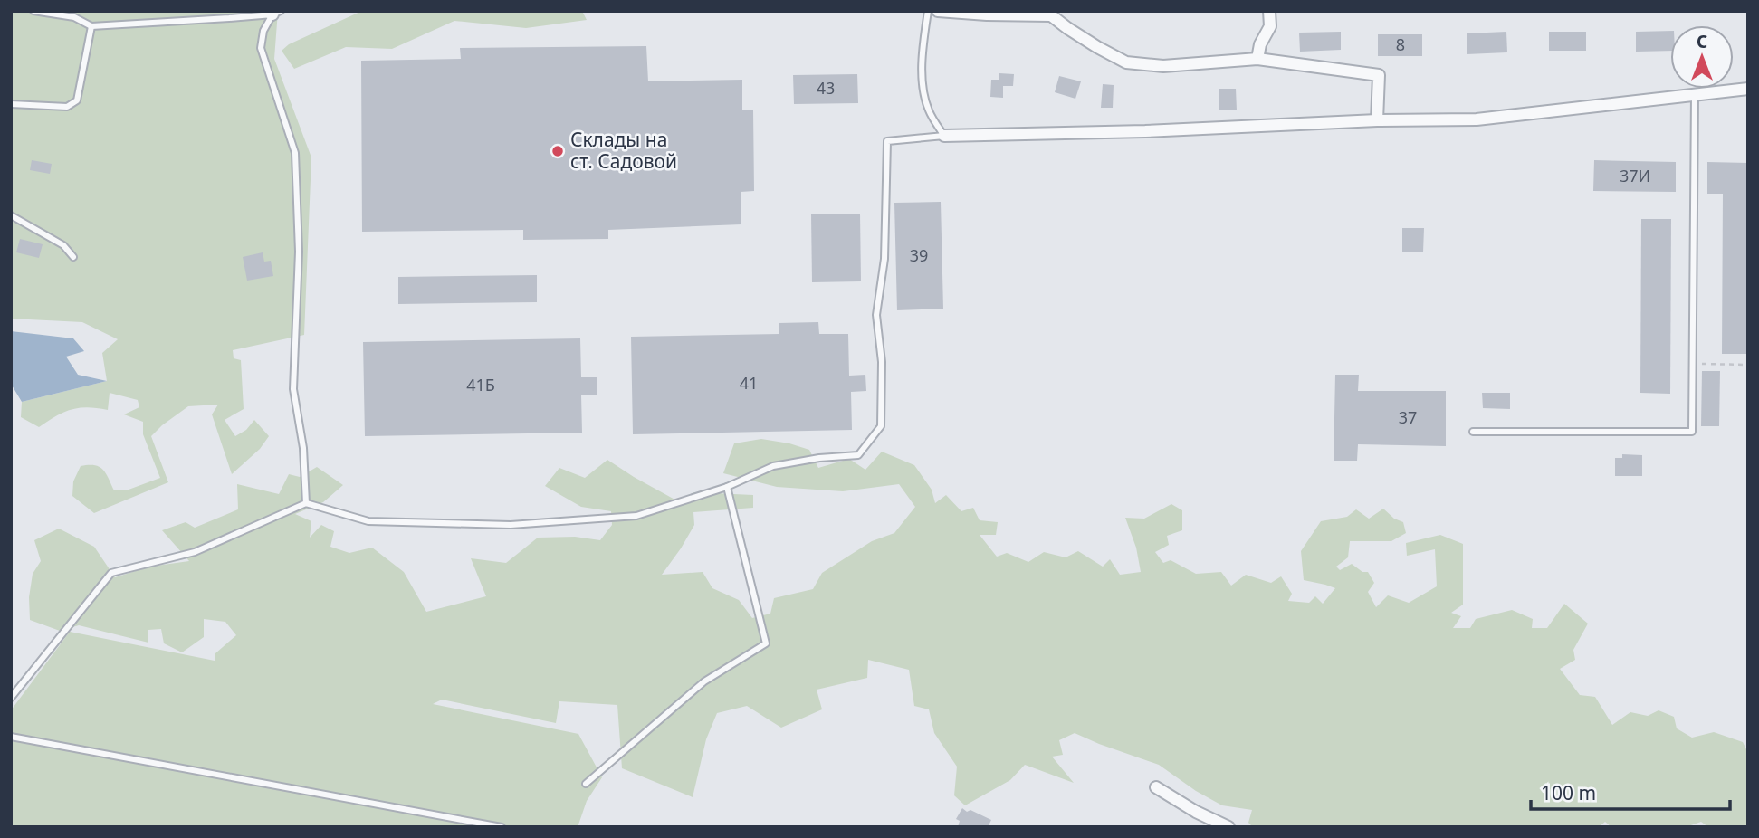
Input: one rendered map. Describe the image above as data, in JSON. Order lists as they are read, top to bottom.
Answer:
{
  "places": ["Склады на ст. Садовой"],
  "house_numbers": [
    "8",
    "43",
    "37И",
    "39",
    "41",
    "41Б",
    "37"
  ],
  "scale_bar": "100 m",
  "north": "top"
}
